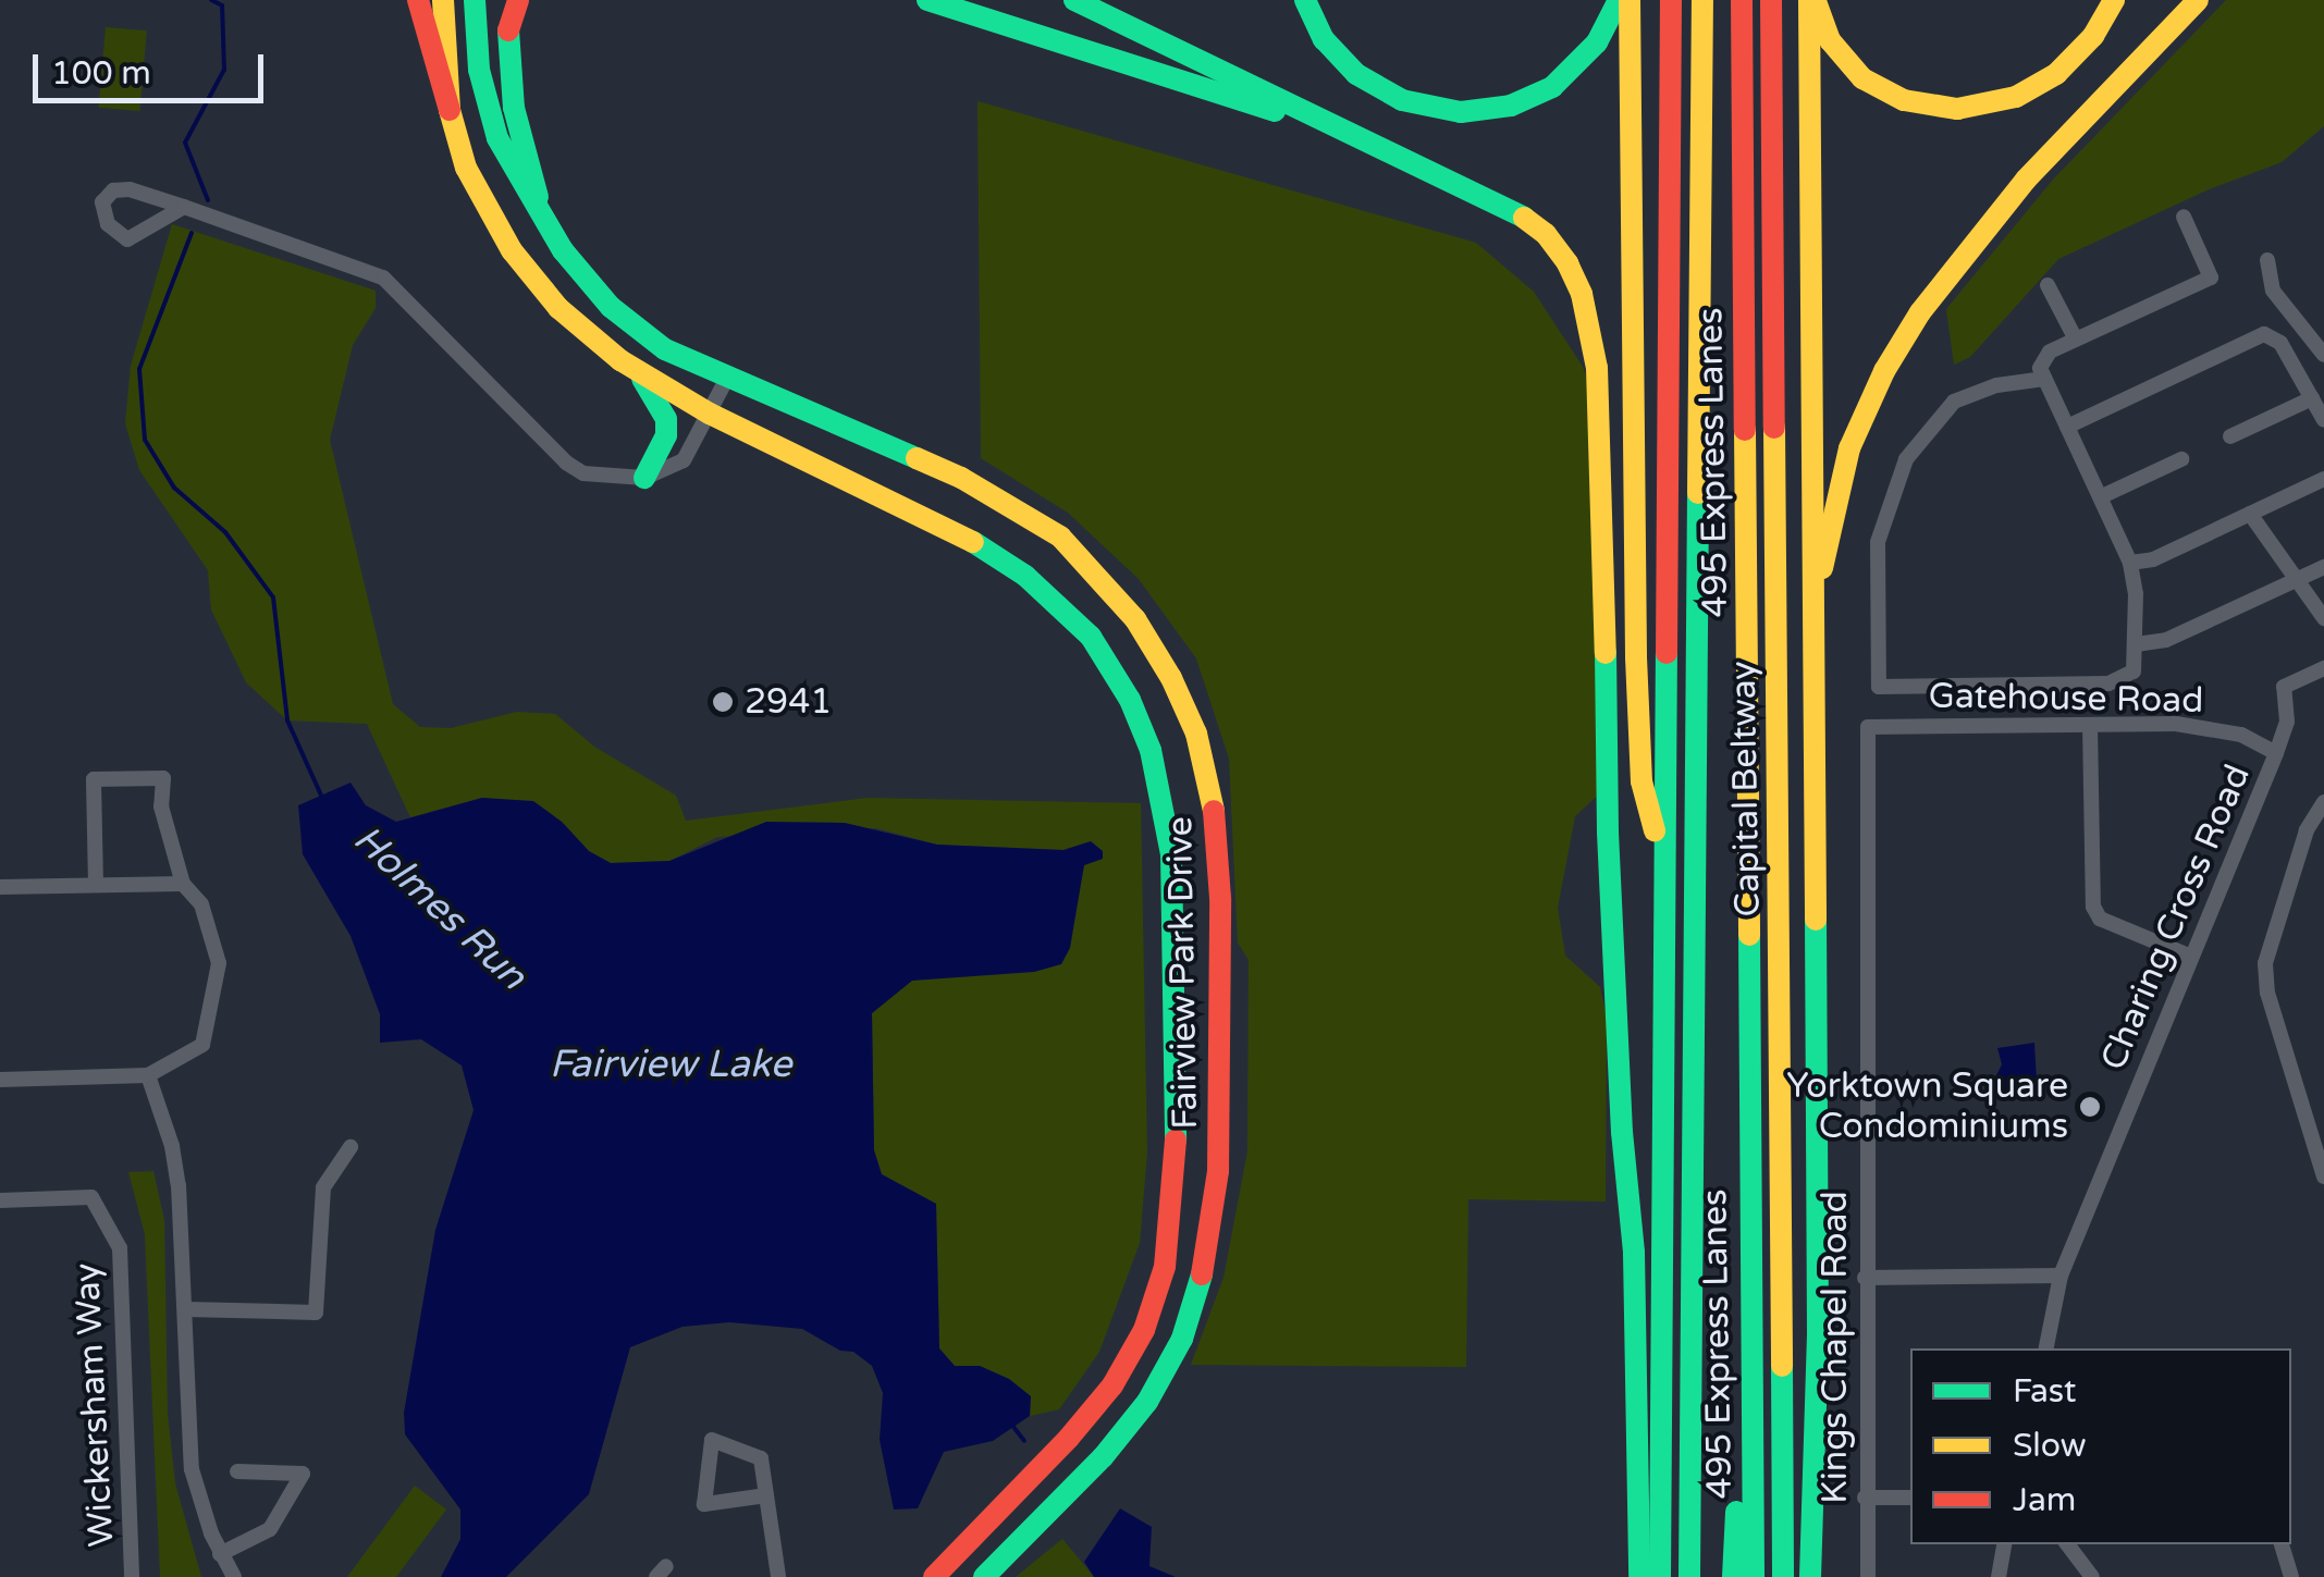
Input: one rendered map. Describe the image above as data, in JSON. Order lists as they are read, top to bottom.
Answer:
{
  "streets": {
    "main road": ["495 Express Lanes", "Capital Beltway", "Fairview Park Drive"],
    "street": [
      "Gatehouse Road",
      "Charing Cross Road",
      "Kings Chapel Road",
      "Wickersham Way"
    ]
  },
  "crossings": [
    ["Gatehouse Road", "Charing Cross Road"],
    ["Gatehouse Road", "Kings Chapel Road"]
  ],
  "water": ["Holmes Run", "Fairview Lake"],
  "places": ["2941", "Yorktown Square Condominiums"],
  "legend": ["Fast", "Slow", "Jam"],
  "scale_bar": "100 m"
}
